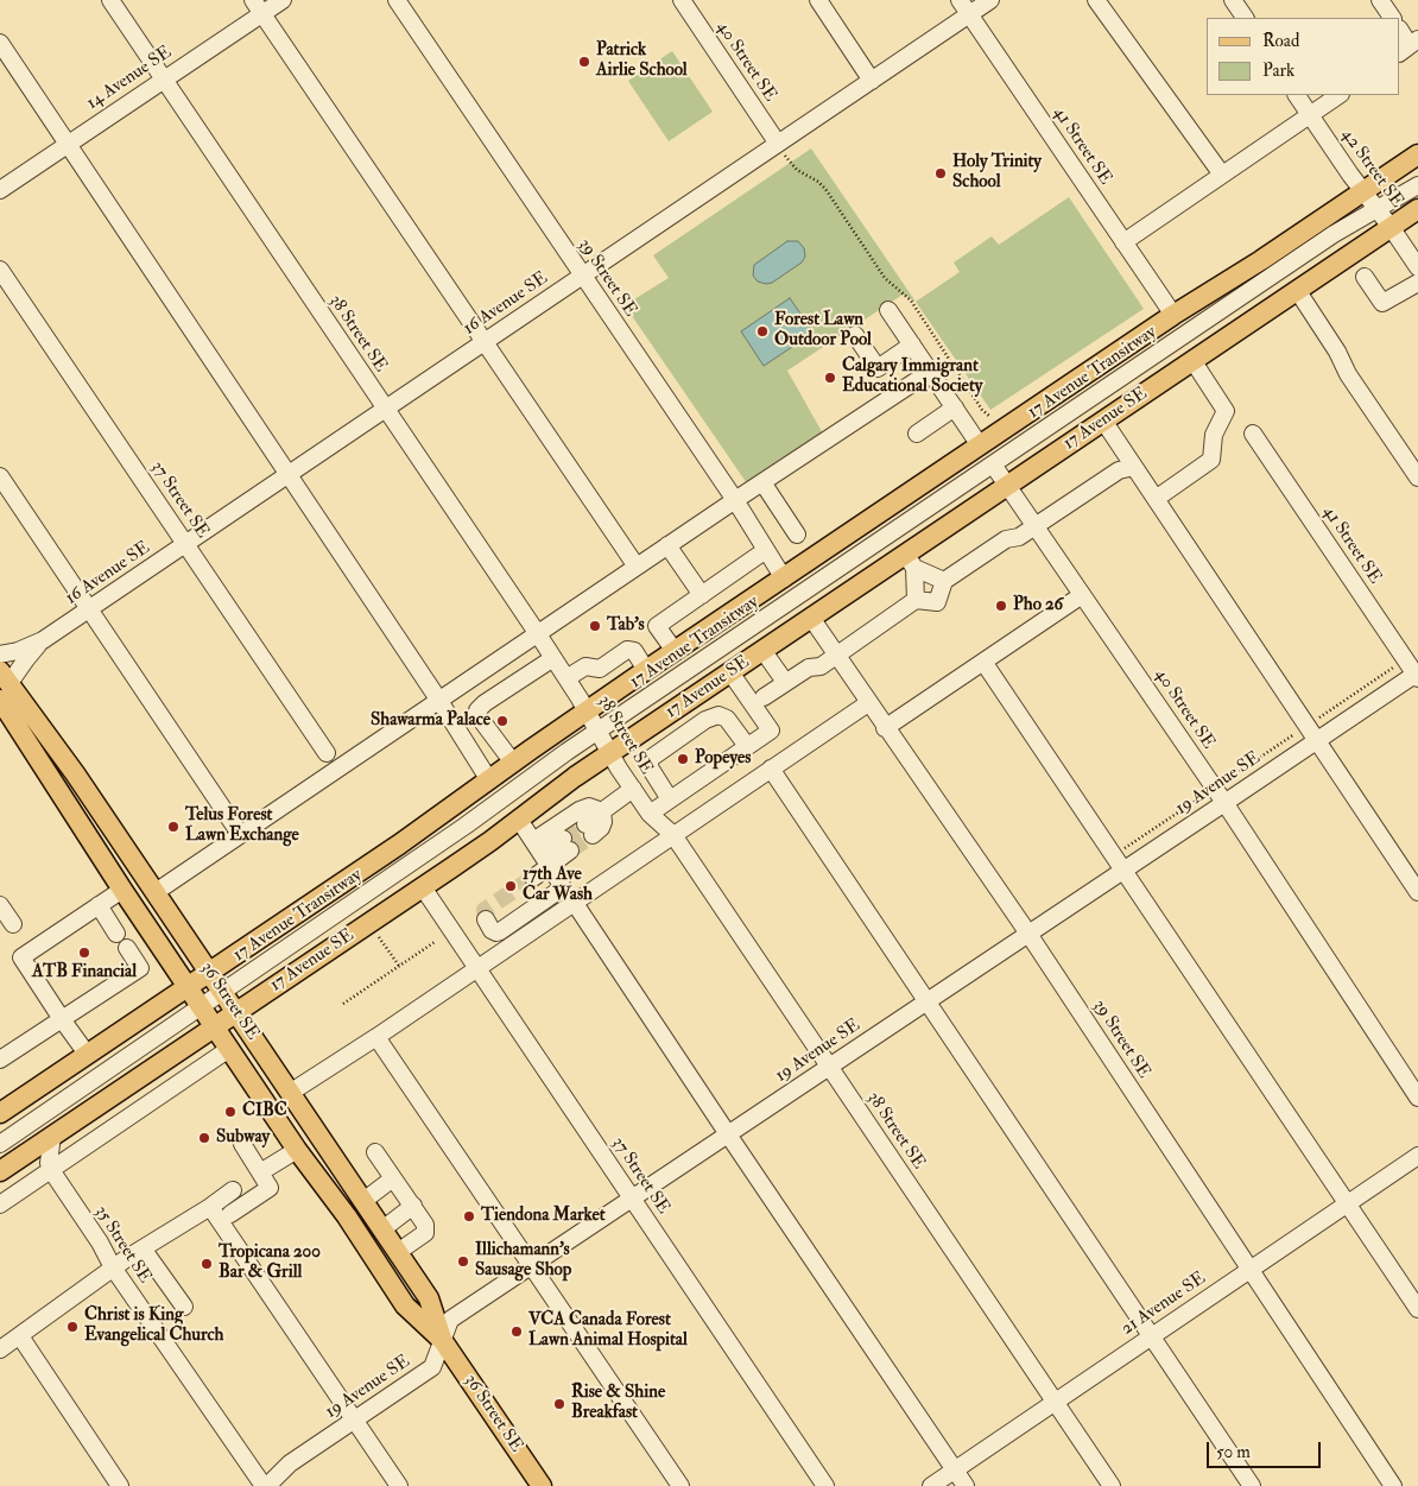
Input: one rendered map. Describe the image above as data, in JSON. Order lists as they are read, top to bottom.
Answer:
{
  "streets": {
    "main road": ["17 Avenue SE", "36 Street SE"],
    "street": [
      "40 Street SE",
      "14 Avenue SE",
      "41 Street SE",
      "42 Street SE",
      "39 Street SE",
      "16 Avenue SE",
      "38 Street SE",
      "17 Avenue Transitway",
      "37 Street SE",
      "19 Avenue SE",
      "35 Street SE",
      "21 Avenue SE"
    ]
  },
  "crossings": [
    ["40 Street SE", "16 Avenue SE"],
    ["40 Street SE", "17 Avenue Transitway"],
    ["40 Street SE", "17 Avenue SE"],
    ["40 Street SE", "19 Avenue SE"],
    ["14 Avenue SE", "38 Street SE"],
    ["41 Street SE", "16 Avenue SE"],
    ["41 Street SE", "19 Avenue SE"],
    ["42 Street SE", "17 Avenue Transitway"],
    ["42 Street SE", "17 Avenue SE"],
    ["39 Street SE", "16 Avenue SE"],
    ["39 Street SE", "17 Avenue SE"],
    ["39 Street SE", "19 Avenue SE"],
    ["39 Street SE", "21 Avenue SE"],
    ["16 Avenue SE", "38 Street SE"],
    ["16 Avenue SE", "37 Street SE"],
    ["16 Avenue SE", "36 Street SE"],
    ["38 Street SE", "17 Avenue Transitway"],
    ["38 Street SE", "17 Avenue SE"],
    ["38 Street SE", "19 Avenue SE"],
    ["38 Street SE", "21 Avenue SE"],
    ["17 Avenue Transitway", "36 Street SE"],
    ["17 Avenue SE", "37 Street SE"],
    ["17 Avenue SE", "36 Street SE"],
    ["37 Street SE", "19 Avenue SE"],
    ["19 Avenue SE", "36 Street SE"],
    ["19 Avenue SE", "35 Street SE"]
  ],
  "places": [
    "Patrick Airlie School",
    "Holy Trinity School",
    "Forest Lawn Outdoor Pool",
    "Calgary Immigrant Educational Society",
    "Pho 26",
    "Tab's",
    "Shawarma Palace",
    "Popeyes",
    "Telus Forest Lawn Exchange",
    "17th Ave Car Wash",
    "ATB Financial",
    "CIBC",
    "Subway",
    "Tiendona Market",
    "Illichamann's Sausage Shop",
    "Tropicana 200 Bar & Grill",
    "Christ is King Evangelical Church",
    "VCA Canada Forest Lawn Animal Hospital",
    "Rise & Shine Breakfast"
  ],
  "legend": ["Road", "Park"],
  "scale_bar": "50 m"
}
